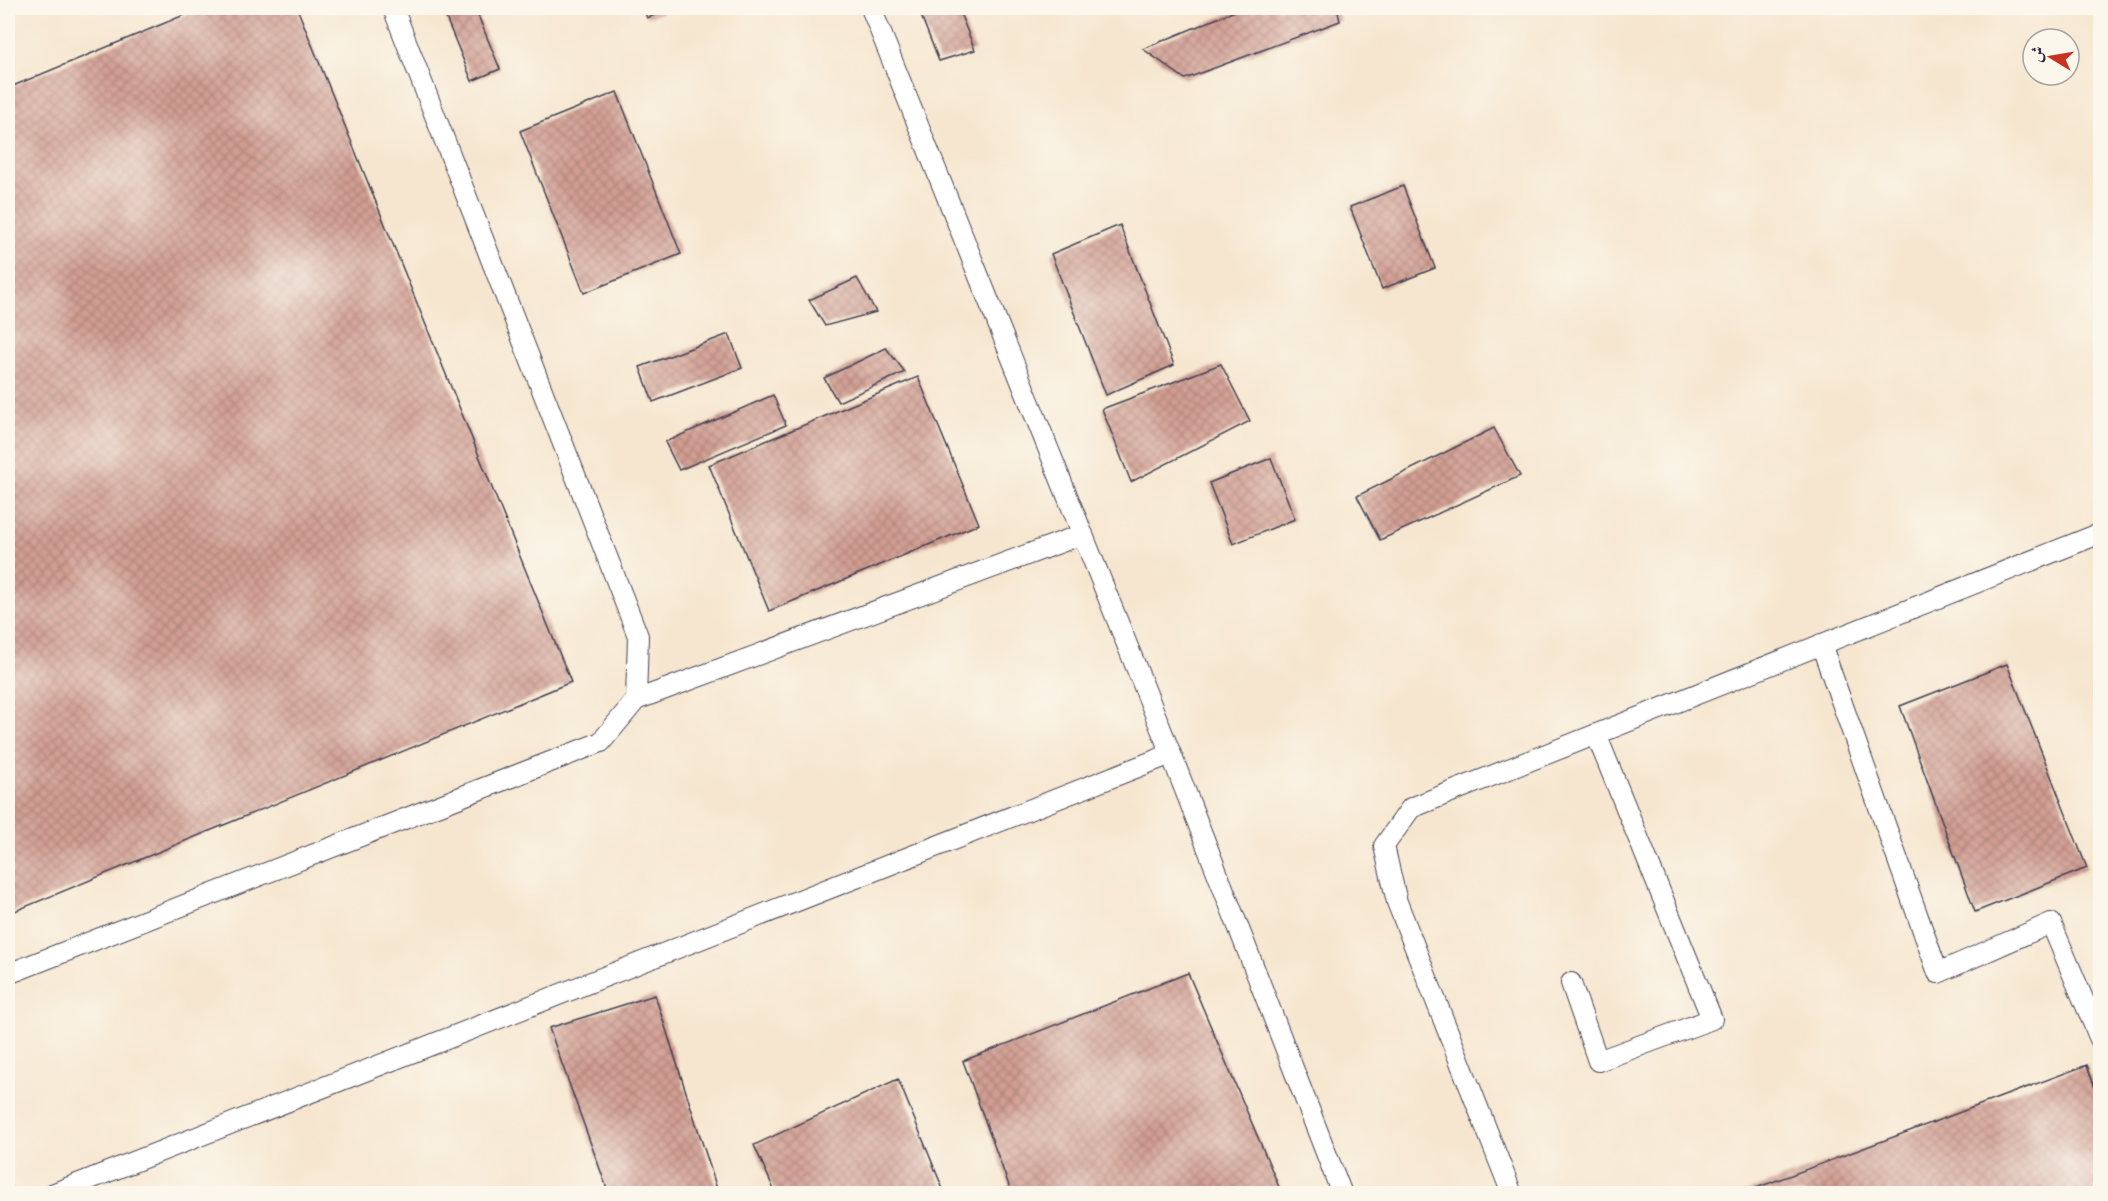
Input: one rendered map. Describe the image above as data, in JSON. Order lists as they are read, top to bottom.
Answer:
{
  "north": "left"
}
